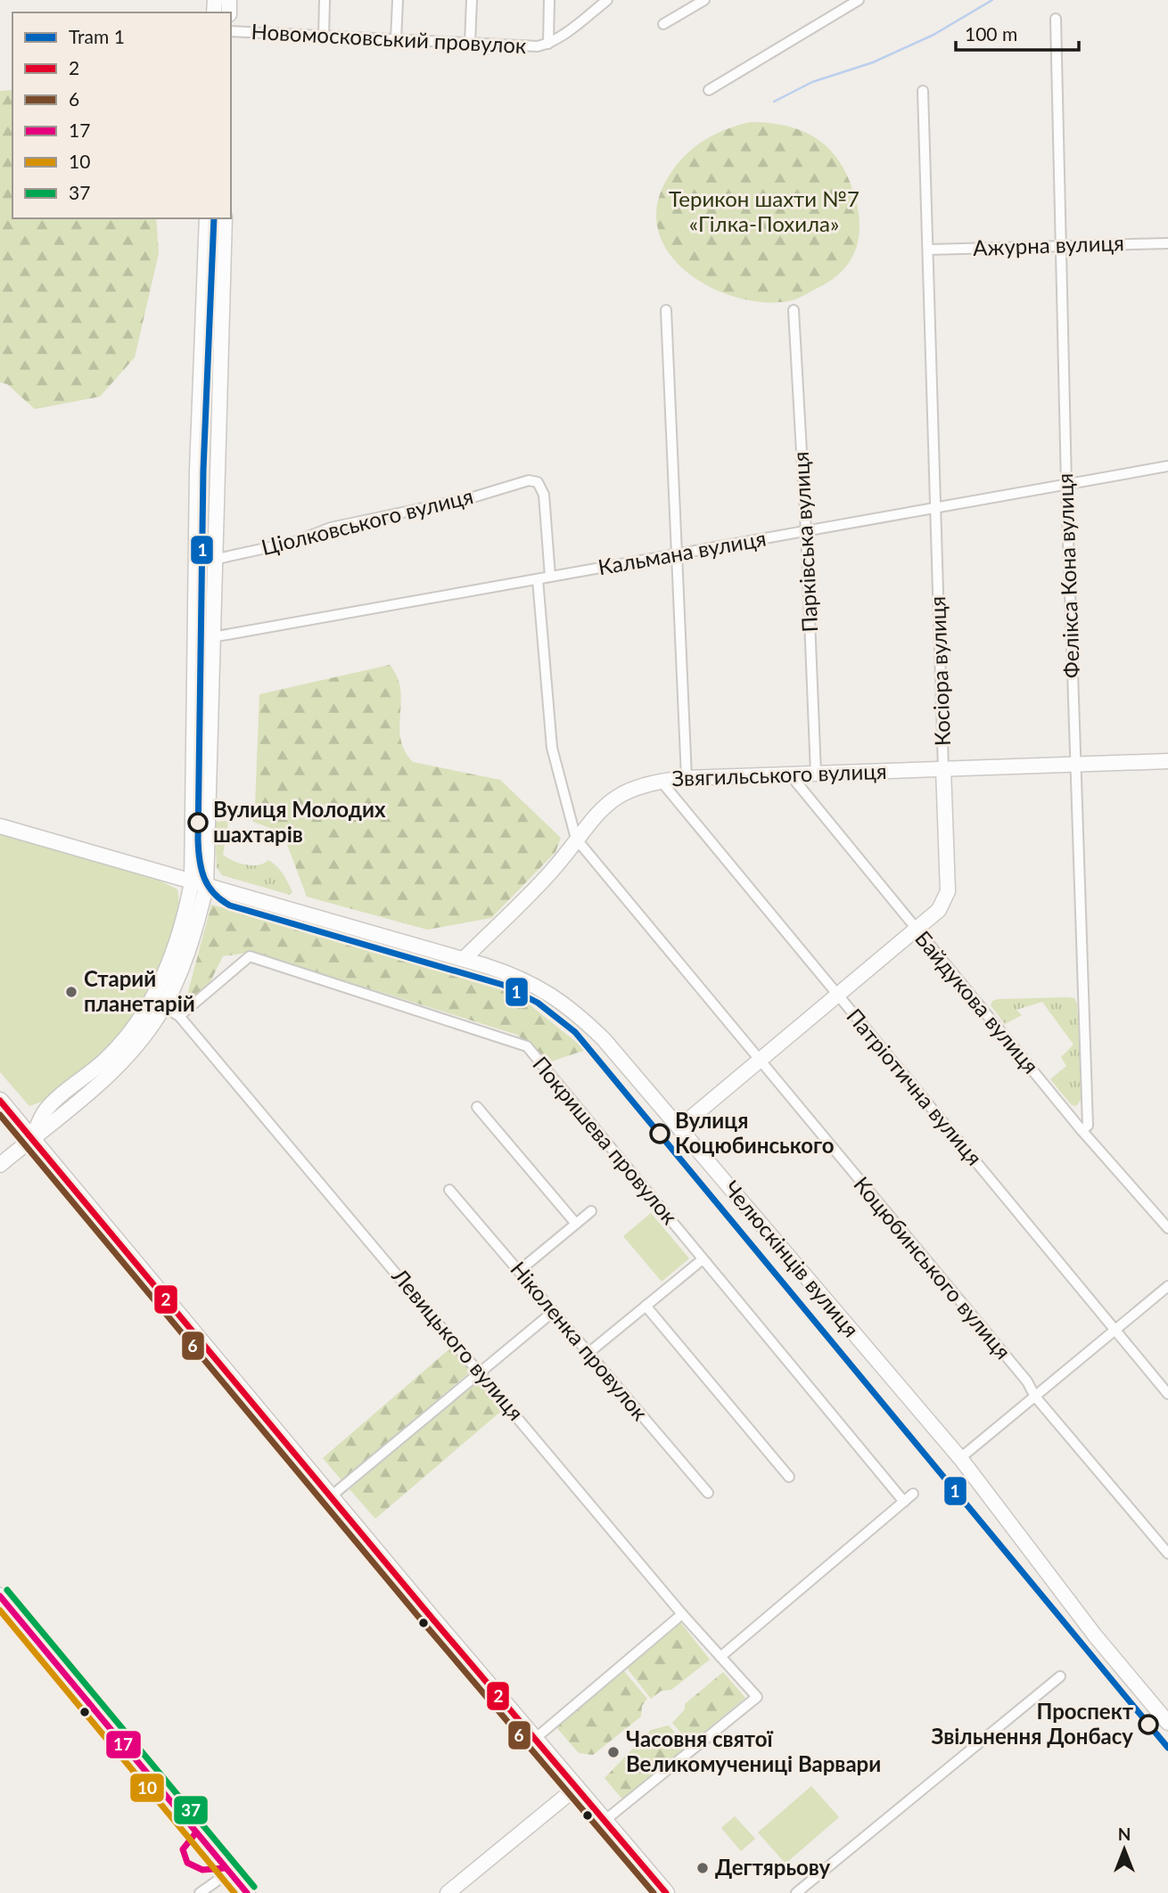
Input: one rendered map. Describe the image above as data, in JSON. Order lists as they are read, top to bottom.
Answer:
{
  "streets": {
    "main road": ["Косіора вулиця", "Звягильського вулиця", "Челюскінців вулиця"],
    "street": [
      "Новомосковський провулок",
      "Ажурна вулиця",
      "Ціолковського вулиця",
      "Парківська вулиця",
      "Кальмана вулиця",
      "Фелікса Кона вулиця",
      "Байдукова вулиця",
      "Патріотична вулиця",
      "Покришева провулок",
      "Коцюбинського вулиця",
      "Ніколенка провулок",
      "Левицького вулиця"
    ]
  },
  "crossings": [
    ["Ажурна вулиця", "Фелікса Кона вулиця"],
    ["Ажурна вулиця", "Косіора вулиця"],
    ["Ціолковського вулиця", "Кальмана вулиця"],
    ["Парківська вулиця", "Кальмана вулиця"],
    ["Парківська вулиця", "Звягильського вулиця"],
    ["Кальмана вулиця", "Фелікса Кона вулиця"],
    ["Кальмана вулиця", "Косіора вулиця"],
    ["Фелікса Кона вулиця", "Звягильського вулиця"],
    ["Фелікса Кона вулиця", "Байдукова вулиця"],
    ["Косіора вулиця", "Звягильського вулиця"],
    ["Косіора вулиця", "Байдукова вулиця"],
    ["Косіора вулиця", "Патріотична вулиця"],
    ["Косіора вулиця", "Челюскінців вулиця"],
    ["Косіора вулиця", "Коцюбинського вулиця"],
    ["Звягильського вулиця", "Байдукова вулиця"],
    ["Звягильського вулиця", "Патріотична вулиця"],
    ["Звягильського вулиця", "Челюскінців вулиця"],
    ["Звягильського вулиця", "Коцюбинського вулиця"],
    ["Покришева провулок", "Левицького вулиця"]
  ],
  "parks": ["Терикон шахти №7 «Гілка-Похила»"],
  "places": [
    "Вулиця Молодих шахтарів",
    "Старий планетарій",
    "Вулиця Коцюбинського",
    "Проспект Звільнення Донбасу",
    "Часовня святої Великомучениці Варвари",
    "Дегтярьову"
  ],
  "lines": [
    "tram line 1",
    "transit line 2",
    "transit line 6",
    "transit line 37",
    "transit line 17",
    "transit line 10"
  ],
  "legend": [
    "Tram 1",
    "2",
    "6",
    "17",
    "10",
    "37"
  ],
  "scale_bar": "100 m",
  "north": "top"
}
